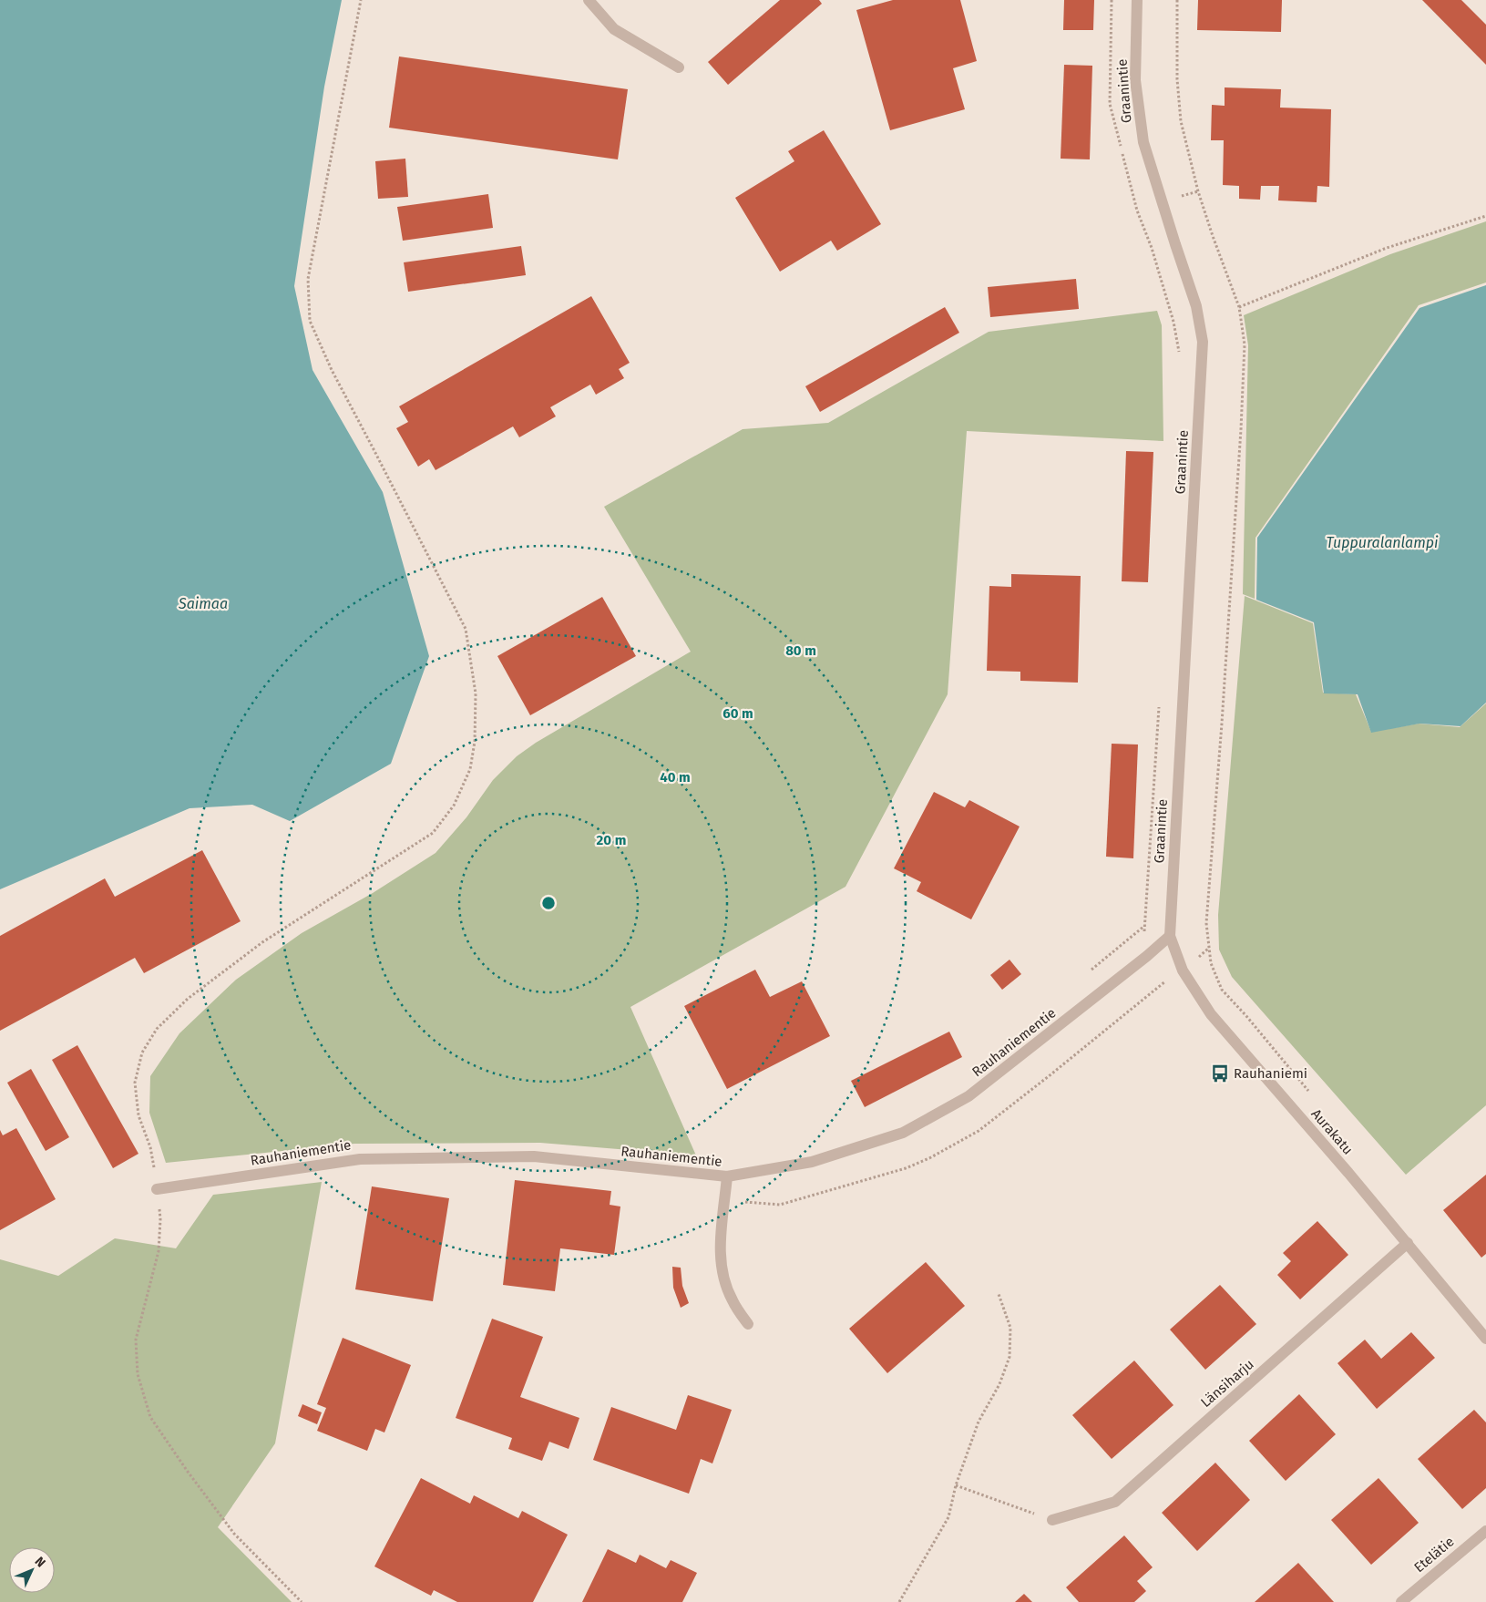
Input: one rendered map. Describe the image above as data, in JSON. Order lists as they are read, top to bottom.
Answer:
{
  "streets": {
    "street": [
      "Graanintie",
      "Rauhaniementie",
      "Aurakatu",
      "Länsiharju",
      "Etelätie"
    ]
  },
  "crossings": [
    ["Graanintie", "Rauhaniementie"],
    ["Graanintie", "Aurakatu"],
    ["Rauhaniementie", "Aurakatu"],
    ["Aurakatu", "Länsiharju"]
  ],
  "water": ["Tuppuralanlampi", "Saimaa"],
  "places": {
    "bus stop": ["Rauhaniemi"]
  },
  "north": "top right",
  "rings": [
    "80 m",
    "60 m",
    "40 m",
    "20 m"
  ]
}
